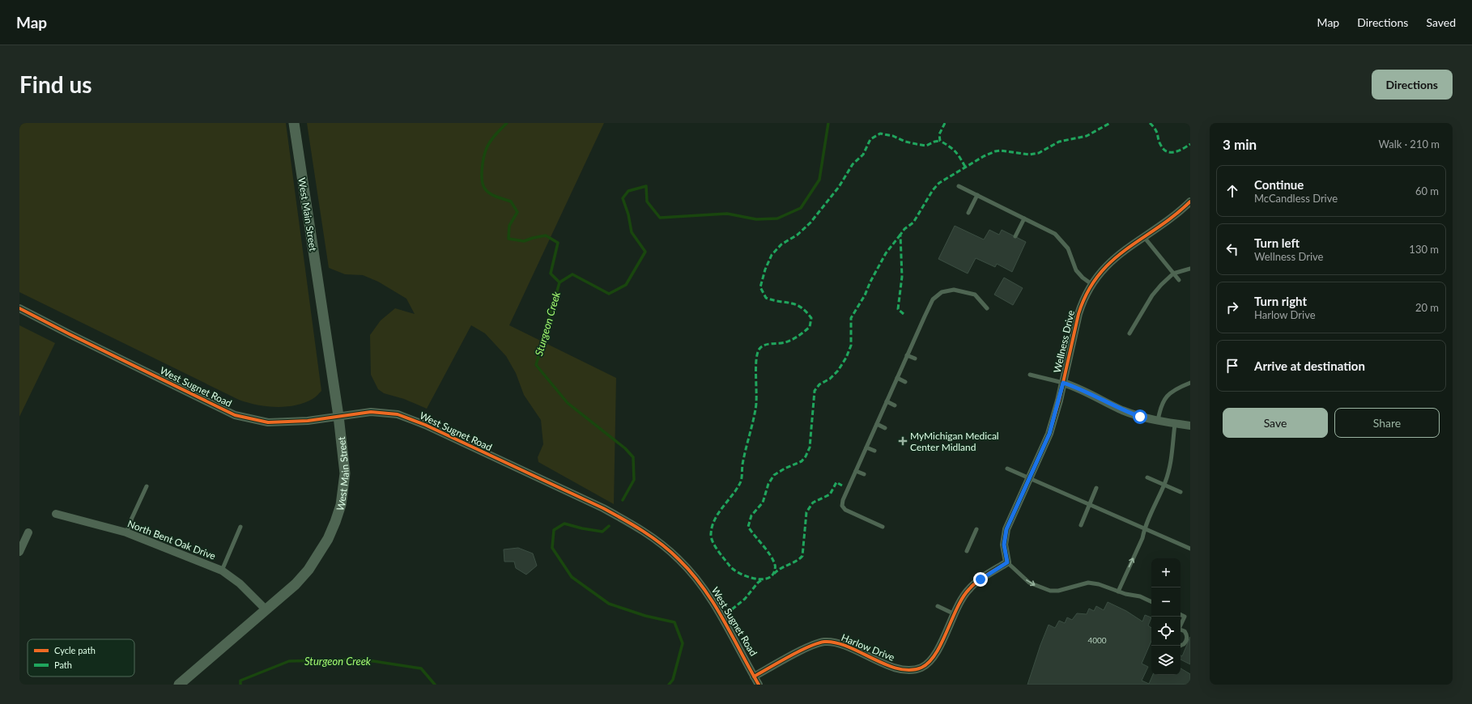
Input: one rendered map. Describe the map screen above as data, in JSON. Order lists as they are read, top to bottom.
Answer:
{
  "streets": {
    "street": [
      "West Main Street",
      "Wellness Drive",
      "West Sugnet Road",
      "North Bent Oak Drive",
      "Harlow Drive"
    ]
  },
  "crossings": [
    ["West Main Street", "West Sugnet Road"],
    ["West Main Street", "North Bent Oak Drive"],
    ["Wellness Drive", "Harlow Drive"],
    ["West Sugnet Road", "Harlow Drive"]
  ],
  "water": ["Sturgeon Creek"],
  "places": {
    "health": ["MyMichigan Medical Center Midland"]
  },
  "house_numbers": ["4000"],
  "legend": ["Cycle path", "Path"],
  "page": {
    "header": "Map",
    "nav": ["Map", "Directions", "Saved"],
    "buttons": [
      "Directions",
      ["Save", "Share"]
    ],
    "title": "Find us",
    "heading": ["3 min", "Walk · 210 m"],
    "list": [
      ["Continue", "McCandless Drive", "60 m"],
      ["Turn left", "Wellness Drive", "130 m"],
      ["Turn right", "Harlow Drive", "20 m"],
      "Arrive at destination"
    ],
    "map_buttons": ["+", "−"]
  }
}
